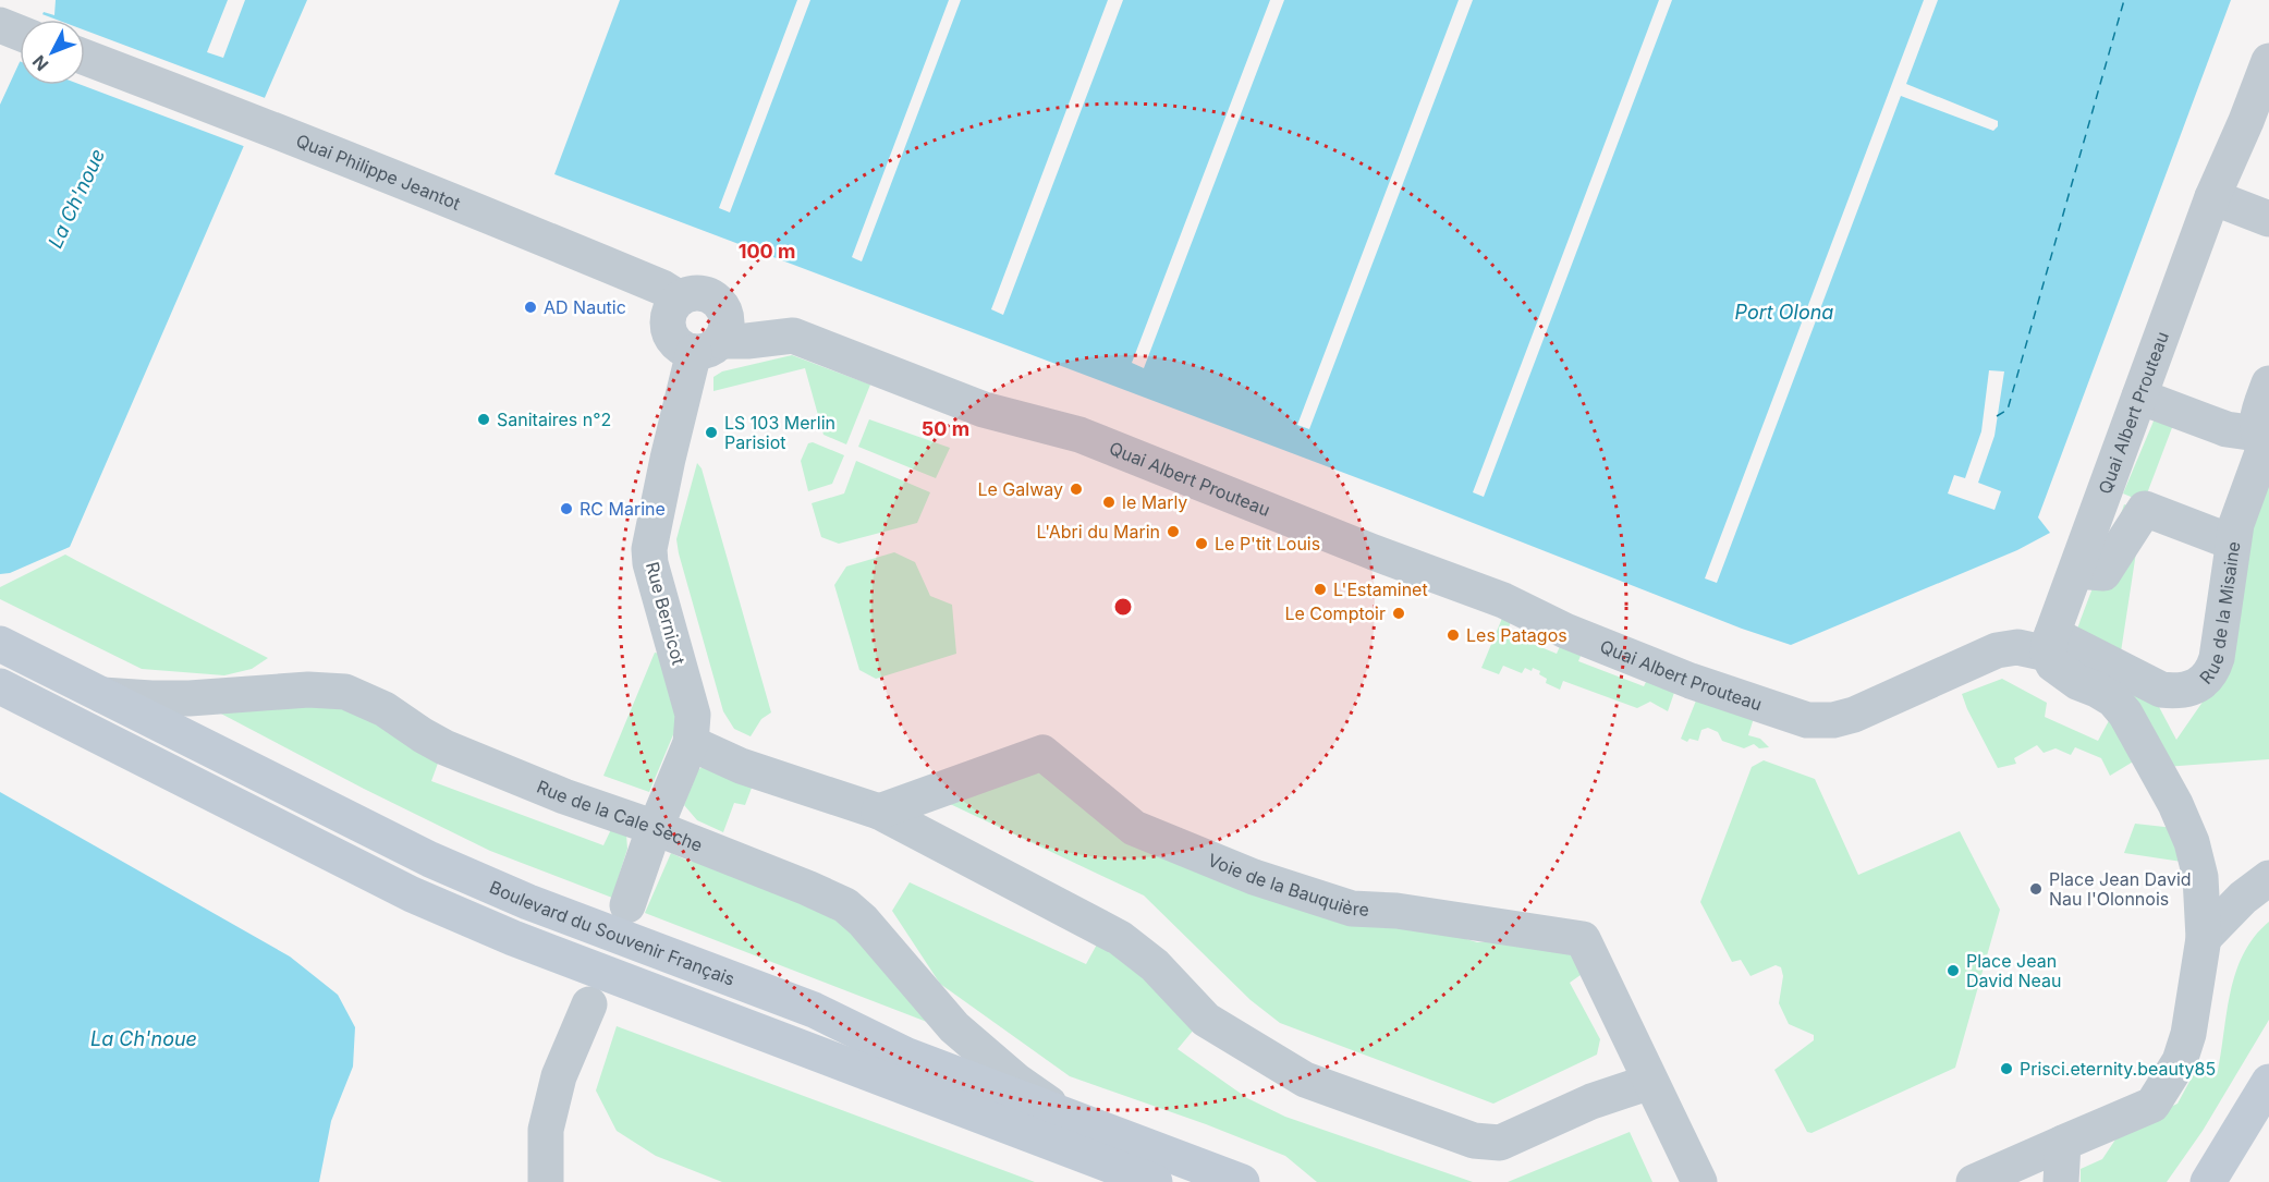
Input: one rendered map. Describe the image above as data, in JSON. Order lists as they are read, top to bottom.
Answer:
{
  "streets": {
    "main road": ["Boulevard du Souvenir Français"],
    "street": [
      "Quai Philippe Jeantot",
      "Quai Albert Prouteau",
      "Rue de la Misaine",
      "Rue Bernicot",
      "Rue de la Cale Sèche",
      "Voie de la Bauquière"
    ]
  },
  "crossings": [
    ["Quai Philippe Jeantot", "Quai Albert Prouteau"],
    ["Quai Philippe Jeantot", "Rue Bernicot"],
    ["Quai Albert Prouteau", "Rue de la Misaine"],
    ["Quai Albert Prouteau", "Rue Bernicot"],
    ["Rue de la Cale Sèche", "Boulevard du Souvenir Français"]
  ],
  "water": ["La Ch'noue", "Port Olona"],
  "places": [
    "AD Nautic",
    "Sanitaires n°2",
    "LS 103 Merlin Parisiot",
    "Le Galway",
    "le Marly",
    "RC Marine",
    "L'Abri du Marin",
    "Le P'tit Louis",
    "L'Estaminet",
    "Le Comptoir",
    "Les Patagos",
    "Place Jean David Nau l'Olonnois",
    "Place Jean David Neau",
    "Prisci.eternity.beauty85"
  ],
  "north": "bottom left",
  "rings": ["100 m", "50 m"]
}
